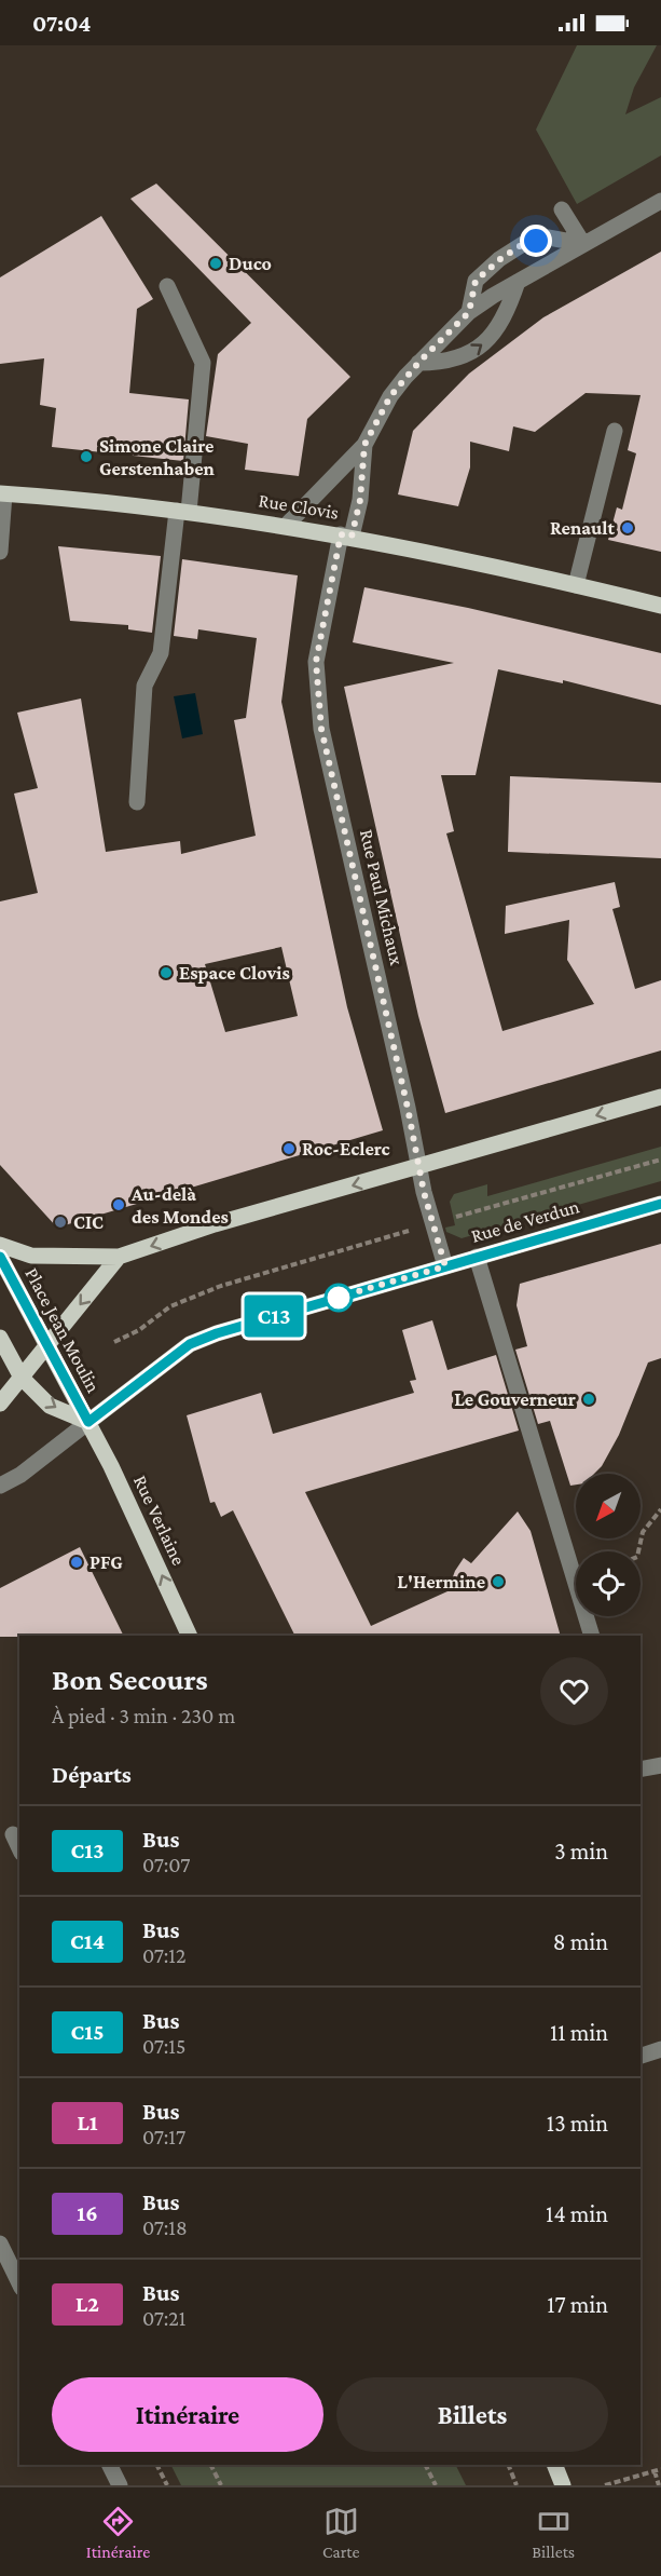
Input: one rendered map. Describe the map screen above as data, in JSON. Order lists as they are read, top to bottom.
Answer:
{
  "streets": {
    "main road": [
      "Rue Clovis",
      "Rue de Verdun",
      "Place Jean Moulin",
      "Rue Verlaine"
    ],
    "street": ["Rue Paul Michaux"]
  },
  "crossings": [
    ["Rue Clovis", "Rue Paul Michaux"],
    ["Rue Paul Michaux", "Rue de Verdun"],
    ["Rue de Verdun", "Place Jean Moulin"],
    ["Rue de Verdun", "Rue Verlaine"],
    ["Place Jean Moulin", "Rue Verlaine"]
  ],
  "one_way": ["Rue Verlaine"],
  "places": [
    "Duco",
    "Simone Claire Gerstenhaben",
    "Renault",
    "Espace Clovis",
    "Roc-Eclerc",
    "Au-delà des Mondes",
    "CIC",
    "Le Gouverneur",
    "PFG",
    "L'Hermine"
  ],
  "lines": ["bus line C13"],
  "north": "bottom left",
  "page": {
    "status": "07:04",
    "on_map": "C13",
    "heading": [
      ["Bon Secours", "À pied · 3 min · 230 m"],
      "Départs"
    ],
    "list": [
      {
        "mark": "C13",
        "name": "Bus",
        "note": "07:07",
        "value": "3 min"
      },
      {
        "mark": "C14",
        "name": "Bus",
        "note": "07:12",
        "value": "8 min"
      },
      {
        "mark": "C15",
        "name": "Bus",
        "note": "07:15",
        "value": "11 min"
      },
      {
        "mark": "L1",
        "name": "Bus",
        "note": "07:17",
        "value": "13 min"
      },
      {
        "mark": "16",
        "name": "Bus",
        "note": "07:18",
        "value": "14 min"
      },
      {
        "mark": "L2",
        "name": "Bus",
        "note": "07:21",
        "value": "17 min"
      }
    ],
    "buttons": ["Itinéraire", "Billets"],
    "tabs": ["Itinéraire", "Carte", "Billets"]
  }
}
